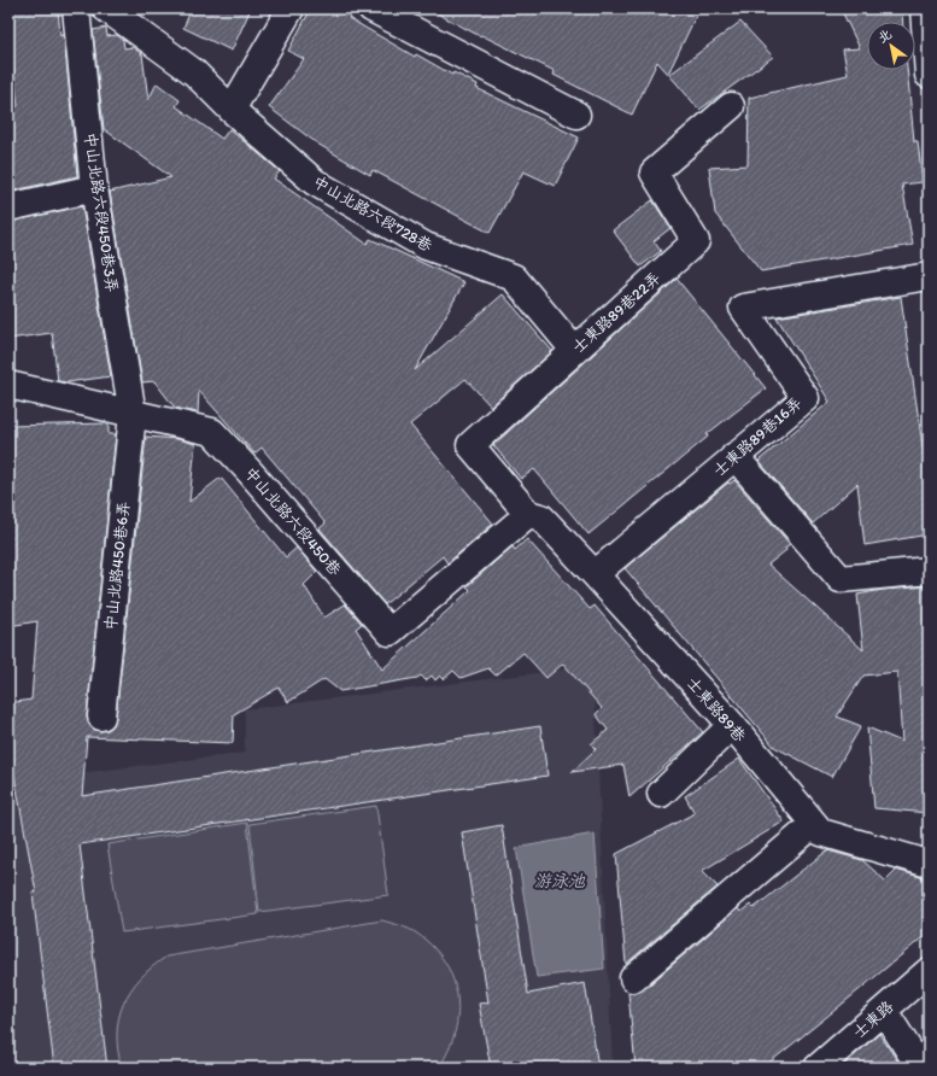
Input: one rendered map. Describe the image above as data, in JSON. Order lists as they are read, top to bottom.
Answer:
{
  "streets": {
    "street": [
      "中山北路六段450巷3弄",
      "中山北路六段728巷",
      "士東路89巷22弄",
      "士東路89巷16弄",
      "中山北路六段450巷",
      "中山北路450巷6弄",
      "士東路89巷",
      "士東路"
    ]
  },
  "crossings": [
    ["中山北路六段450巷3弄", "中山北路六段450巷"],
    ["中山北路六段450巷3弄", "中山北路450巷6弄"],
    ["中山北路六段728巷", "士東路89巷22弄"],
    ["士東路89巷22弄", "中山北路六段450巷"],
    ["士東路89巷22弄", "士東路89巷"],
    ["士東路89巷16弄", "士東路89巷"],
    ["中山北路六段450巷", "中山北路450巷6弄"],
    ["中山北路六段450巷", "士東路89巷"]
  ],
  "water": ["游泳池"],
  "north": "top left"
}
